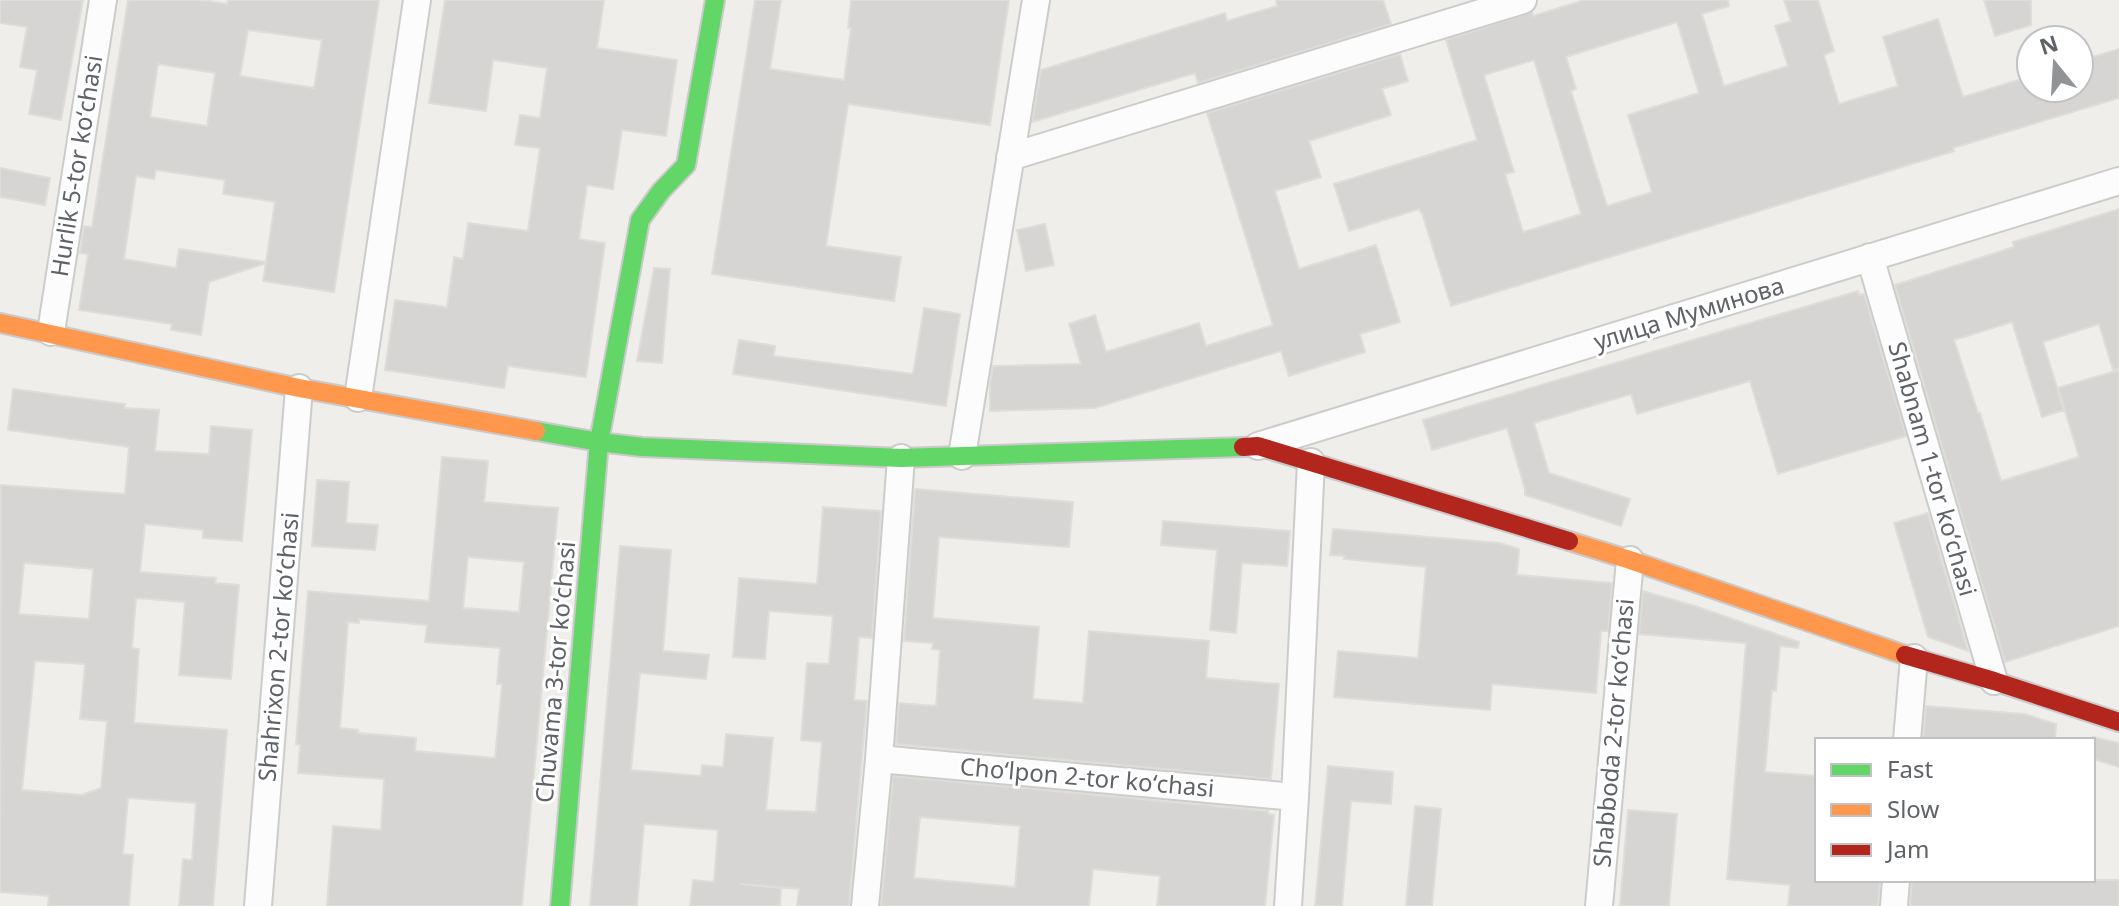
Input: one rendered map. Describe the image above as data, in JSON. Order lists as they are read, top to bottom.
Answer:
{
  "streets": {
    "street": [
      "Hurlik 5-tor koʻchasi",
      "улица Муминова",
      "Shabnam 1-tor koʻchasi",
      "Shahrixon 2-tor koʻchasi",
      "Chuvama 3-tor koʻchasi",
      "Shabboda 2-tor koʻchasi",
      "Cho‘lpon 2-tor koʻchasi"
    ]
  },
  "crossings": [
    ["улица Муминова", "Shabnam 1-tor koʻchasi"]
  ],
  "legend": ["Fast", "Slow", "Jam"],
  "north": "top"
}
